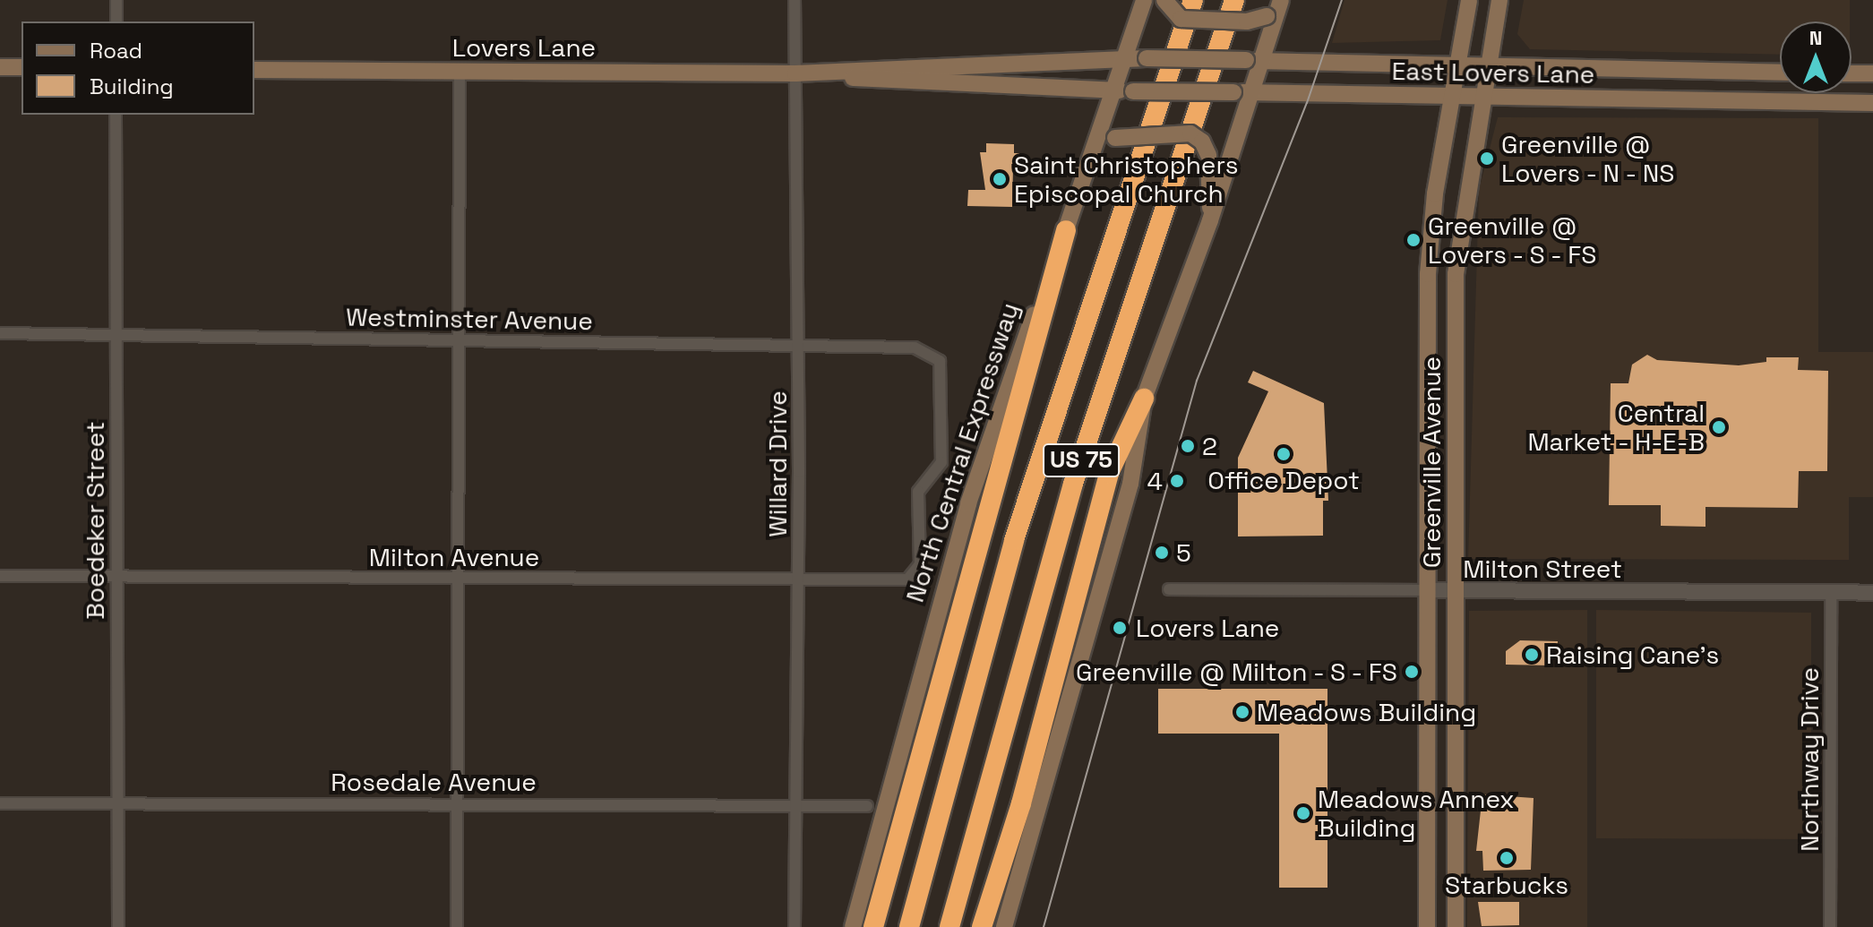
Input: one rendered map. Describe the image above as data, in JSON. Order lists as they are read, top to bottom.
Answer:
{
  "streets": {
    "highway": ["US 75"],
    "main road": [
      "Lovers Lane",
      "East Lovers Lane",
      "North Central Expressway",
      "Greenville Avenue"
    ],
    "street": [
      "Westminster Avenue",
      "Willard Drive",
      "Boedeker Street",
      "Milton Avenue",
      "Milton Street",
      "Northway Drive",
      "Rosedale Avenue"
    ]
  },
  "crossings": [
    ["Lovers Lane", "East Lovers Lane"],
    ["Lovers Lane", "North Central Expressway"],
    ["Lovers Lane", "Willard Drive"],
    ["East Lovers Lane", "North Central Expressway"],
    ["East Lovers Lane", "Greenville Avenue"],
    ["Westminster Avenue", "Willard Drive"],
    ["Westminster Avenue", "Boedeker Street"],
    ["Westminster Avenue", "Milton Avenue"],
    ["Greenville Avenue", "Milton Street"],
    ["Willard Drive", "Milton Avenue"],
    ["Willard Drive", "Rosedale Avenue"],
    ["Boedeker Street", "Milton Avenue"],
    ["Boedeker Street", "Rosedale Avenue"],
    ["Milton Street", "Northway Drive"]
  ],
  "places": [
    "Greenville @ Lovers - N - NS",
    "Saint Christophers Episcopal Church",
    "Greenville @ Lovers - S - FS",
    "Central Market - H-E-B",
    "2",
    "Office Depot",
    "4",
    "5",
    "Lovers Lane",
    "Raising Cane's",
    "Greenville @ Milton - S - FS",
    "Meadows Building",
    "Meadows Annex Building",
    "Starbucks"
  ],
  "legend": ["Road", "Building"],
  "north": "top"
}
